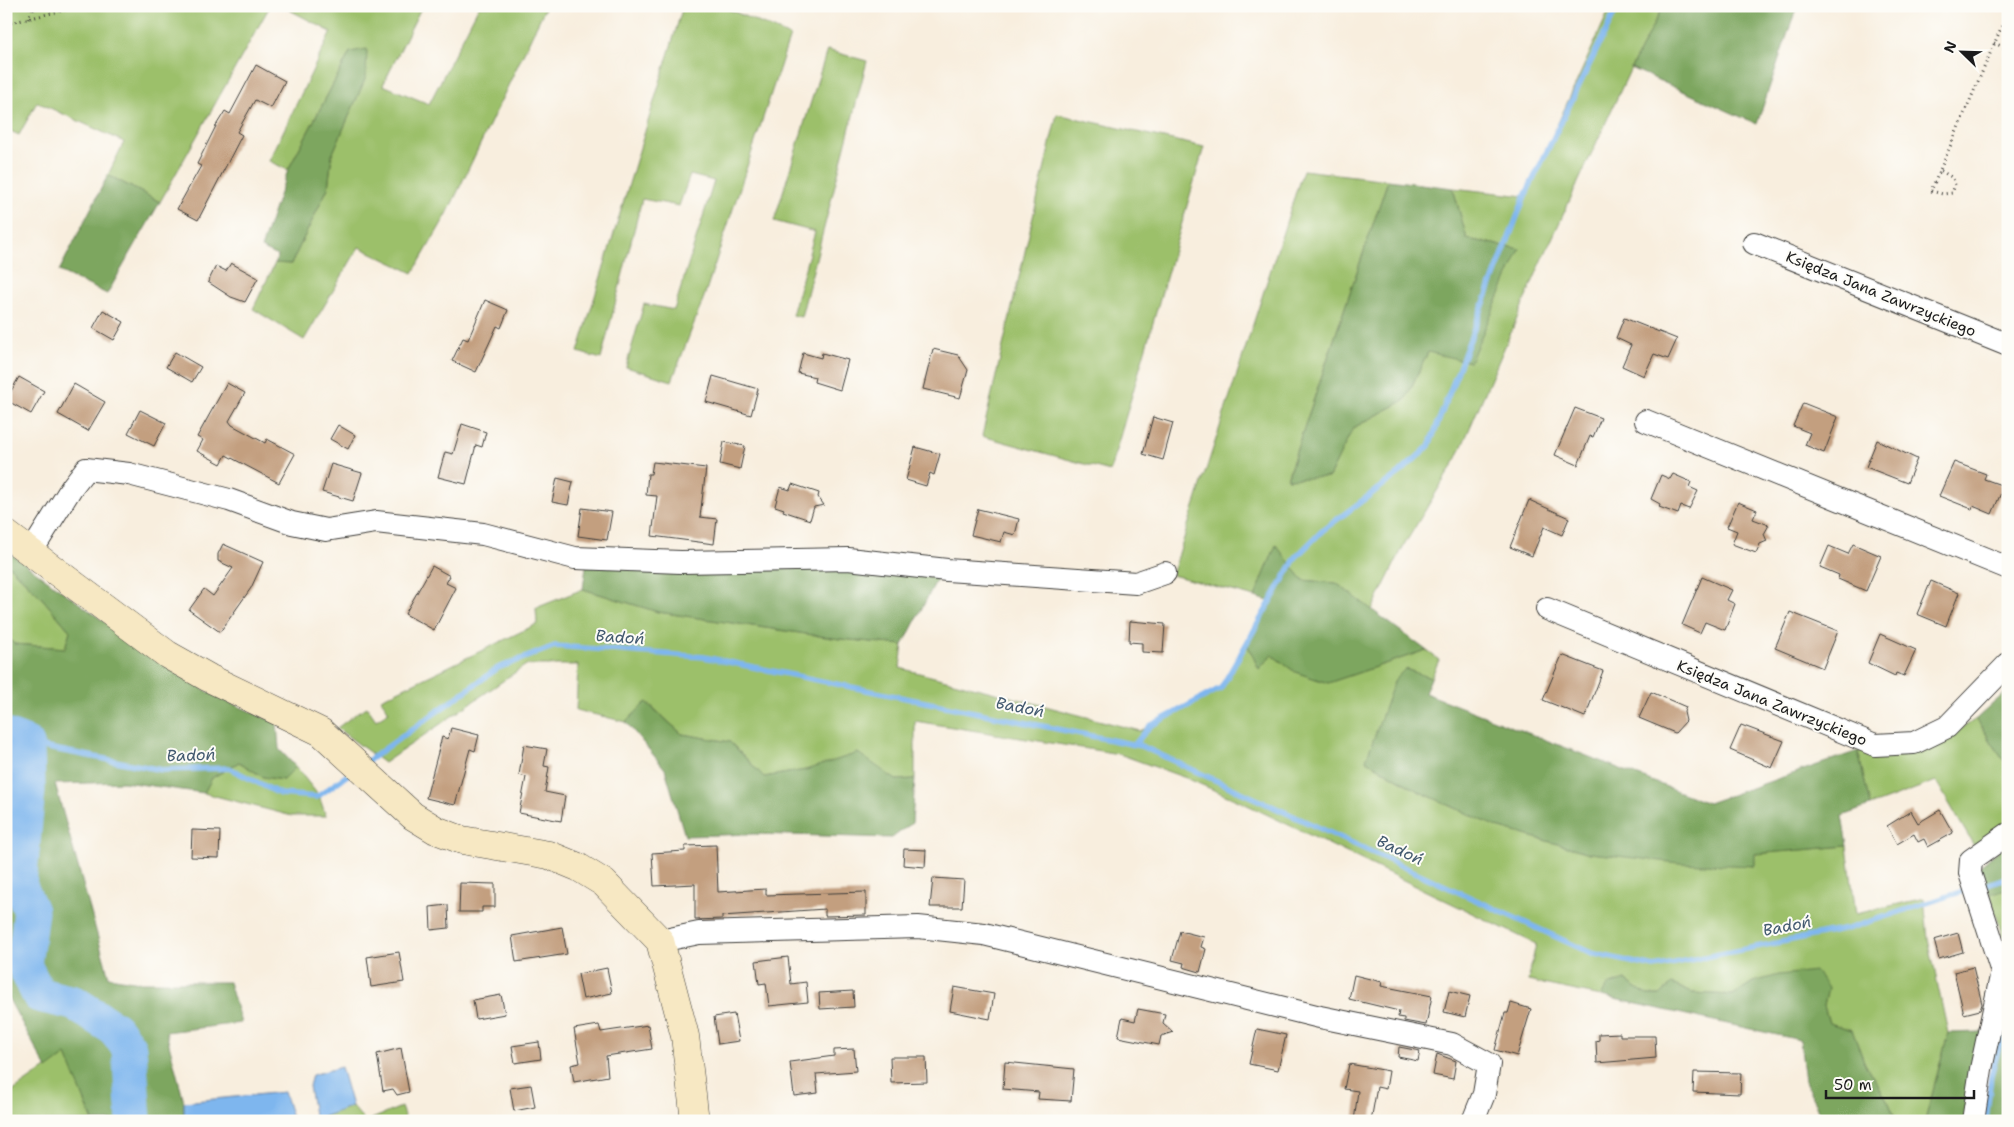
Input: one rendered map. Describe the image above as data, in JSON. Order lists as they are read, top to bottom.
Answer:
{
  "streets": {
    "street": ["Księdza Jana Zawrzyckiego"]
  },
  "water": ["Badoń"],
  "scale_bar": "50 m",
  "north": "top left"
}
